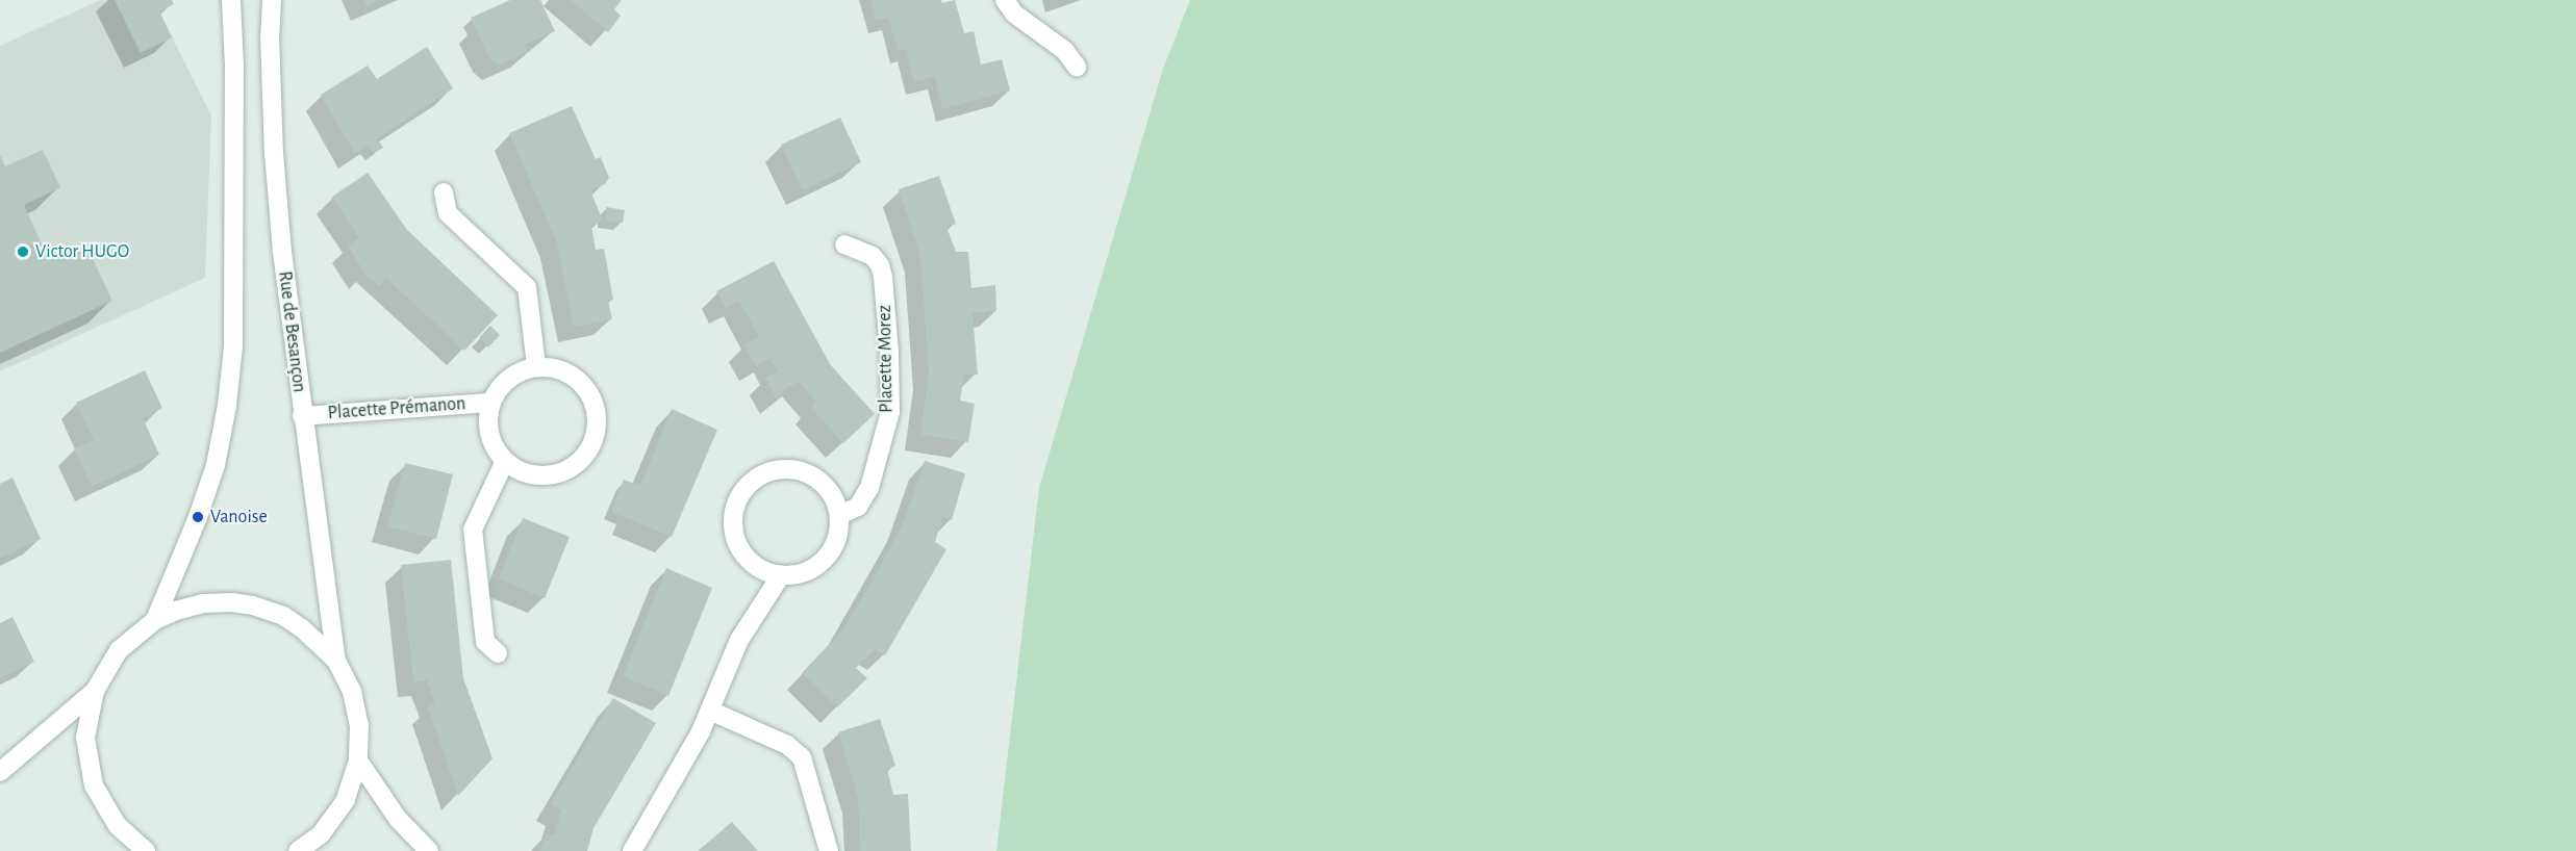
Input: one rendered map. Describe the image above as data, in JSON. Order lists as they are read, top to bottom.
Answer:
{
  "streets": {
    "street": ["Rue de Besançon", "Placette Morez", "Placette Prémanon"]
  },
  "crossings": [
    ["Rue de Besançon", "Placette Prémanon"]
  ],
  "places": ["Victor HUGO", "Vanoise"]
}
